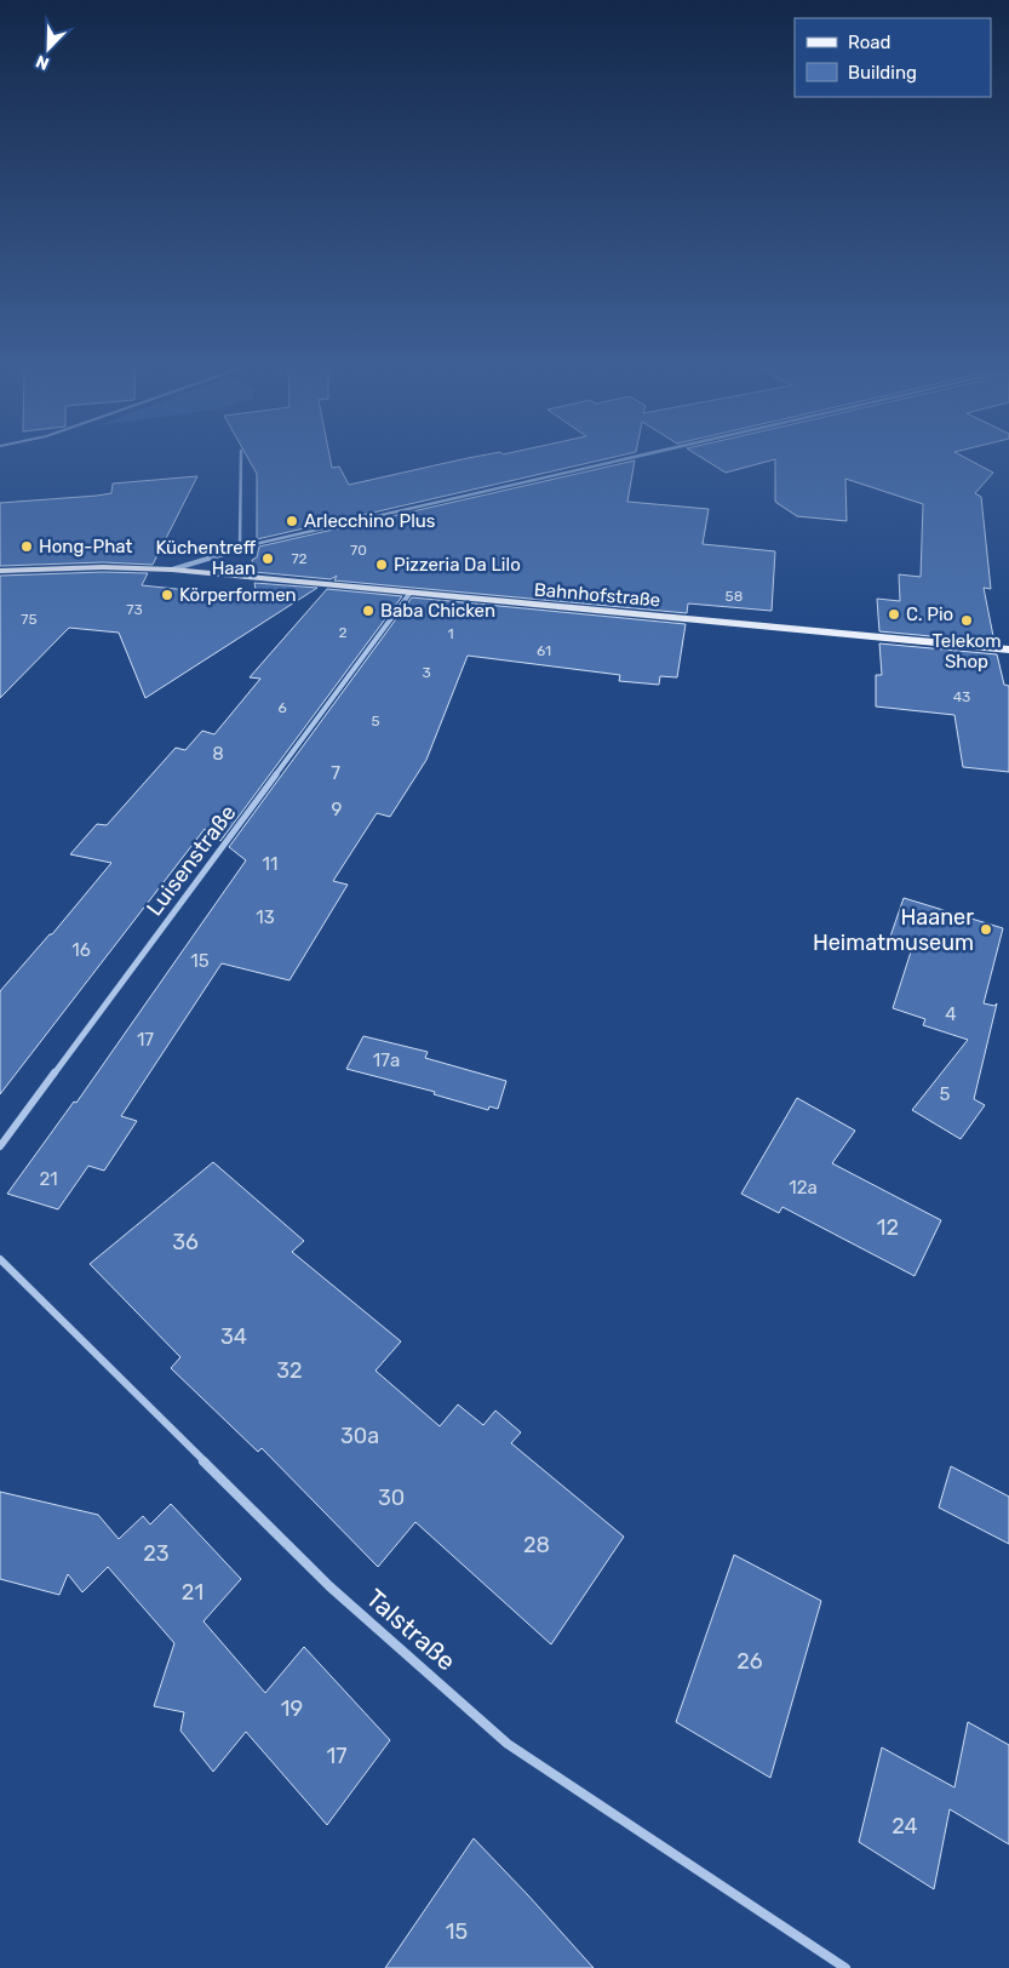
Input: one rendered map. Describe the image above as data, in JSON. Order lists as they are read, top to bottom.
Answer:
{
  "streets": {
    "main road": ["Bahnhofstraße"],
    "street": ["Luisenstraße", "Talstraße"]
  },
  "crossings": [
    ["Bahnhofstraße", "Luisenstraße"]
  ],
  "places": [
    "Arlecchino Plus",
    "Hong-Phat",
    "Küchentreff Haan",
    "Pizzeria Da Lilo",
    "Körperformen",
    "Baba Chicken",
    "C. Pio",
    "Telekom Shop",
    "Haaner Heimatmuseum"
  ],
  "house_numbers": [
    "70",
    "72",
    "58",
    "73",
    "75",
    "2",
    "1",
    "61",
    "3",
    "43",
    "6",
    "5",
    "8",
    "7",
    "9",
    "11",
    "13",
    "16",
    "15",
    "4",
    "17",
    "17a",
    "5",
    "21",
    "12a",
    "12",
    "36",
    "34",
    "32",
    "30a",
    "30",
    "28",
    "23",
    "21",
    "26",
    "19",
    "17",
    "24",
    "15"
  ],
  "legend": ["Road", "Building"],
  "north": "bottom left"
}
